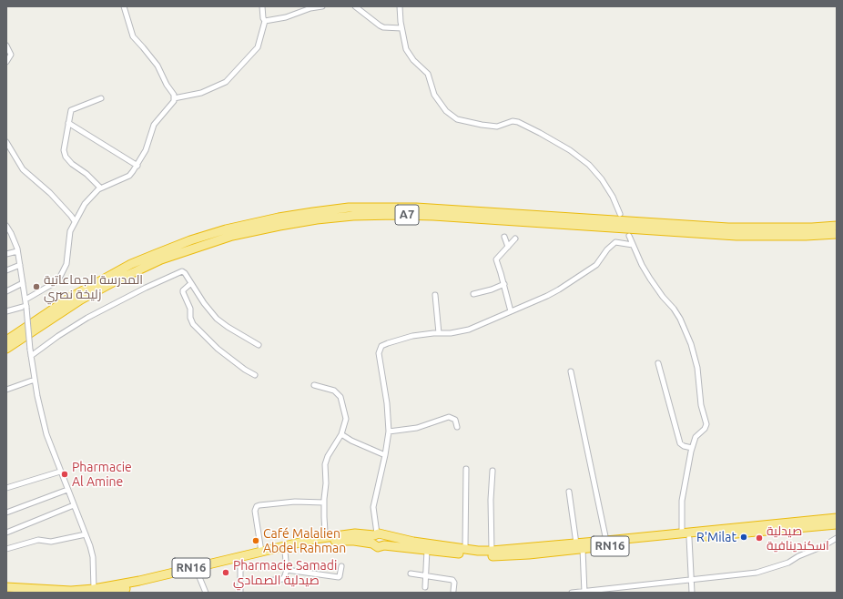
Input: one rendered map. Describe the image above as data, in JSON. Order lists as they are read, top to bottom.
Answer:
{
  "streets": {
    "highway": ["A7", "RN16"]
  },
  "places": [
    "المدرسة الجماعاتية زليخة نصري",
    "Pharmacie Al Amine",
    "R'Milat",
    "صيدلية اسكندينافية",
    "Café Malalien Abdel Rahman",
    "Pharmacie Samadi صيدلية الصمادي"
  ]
}
